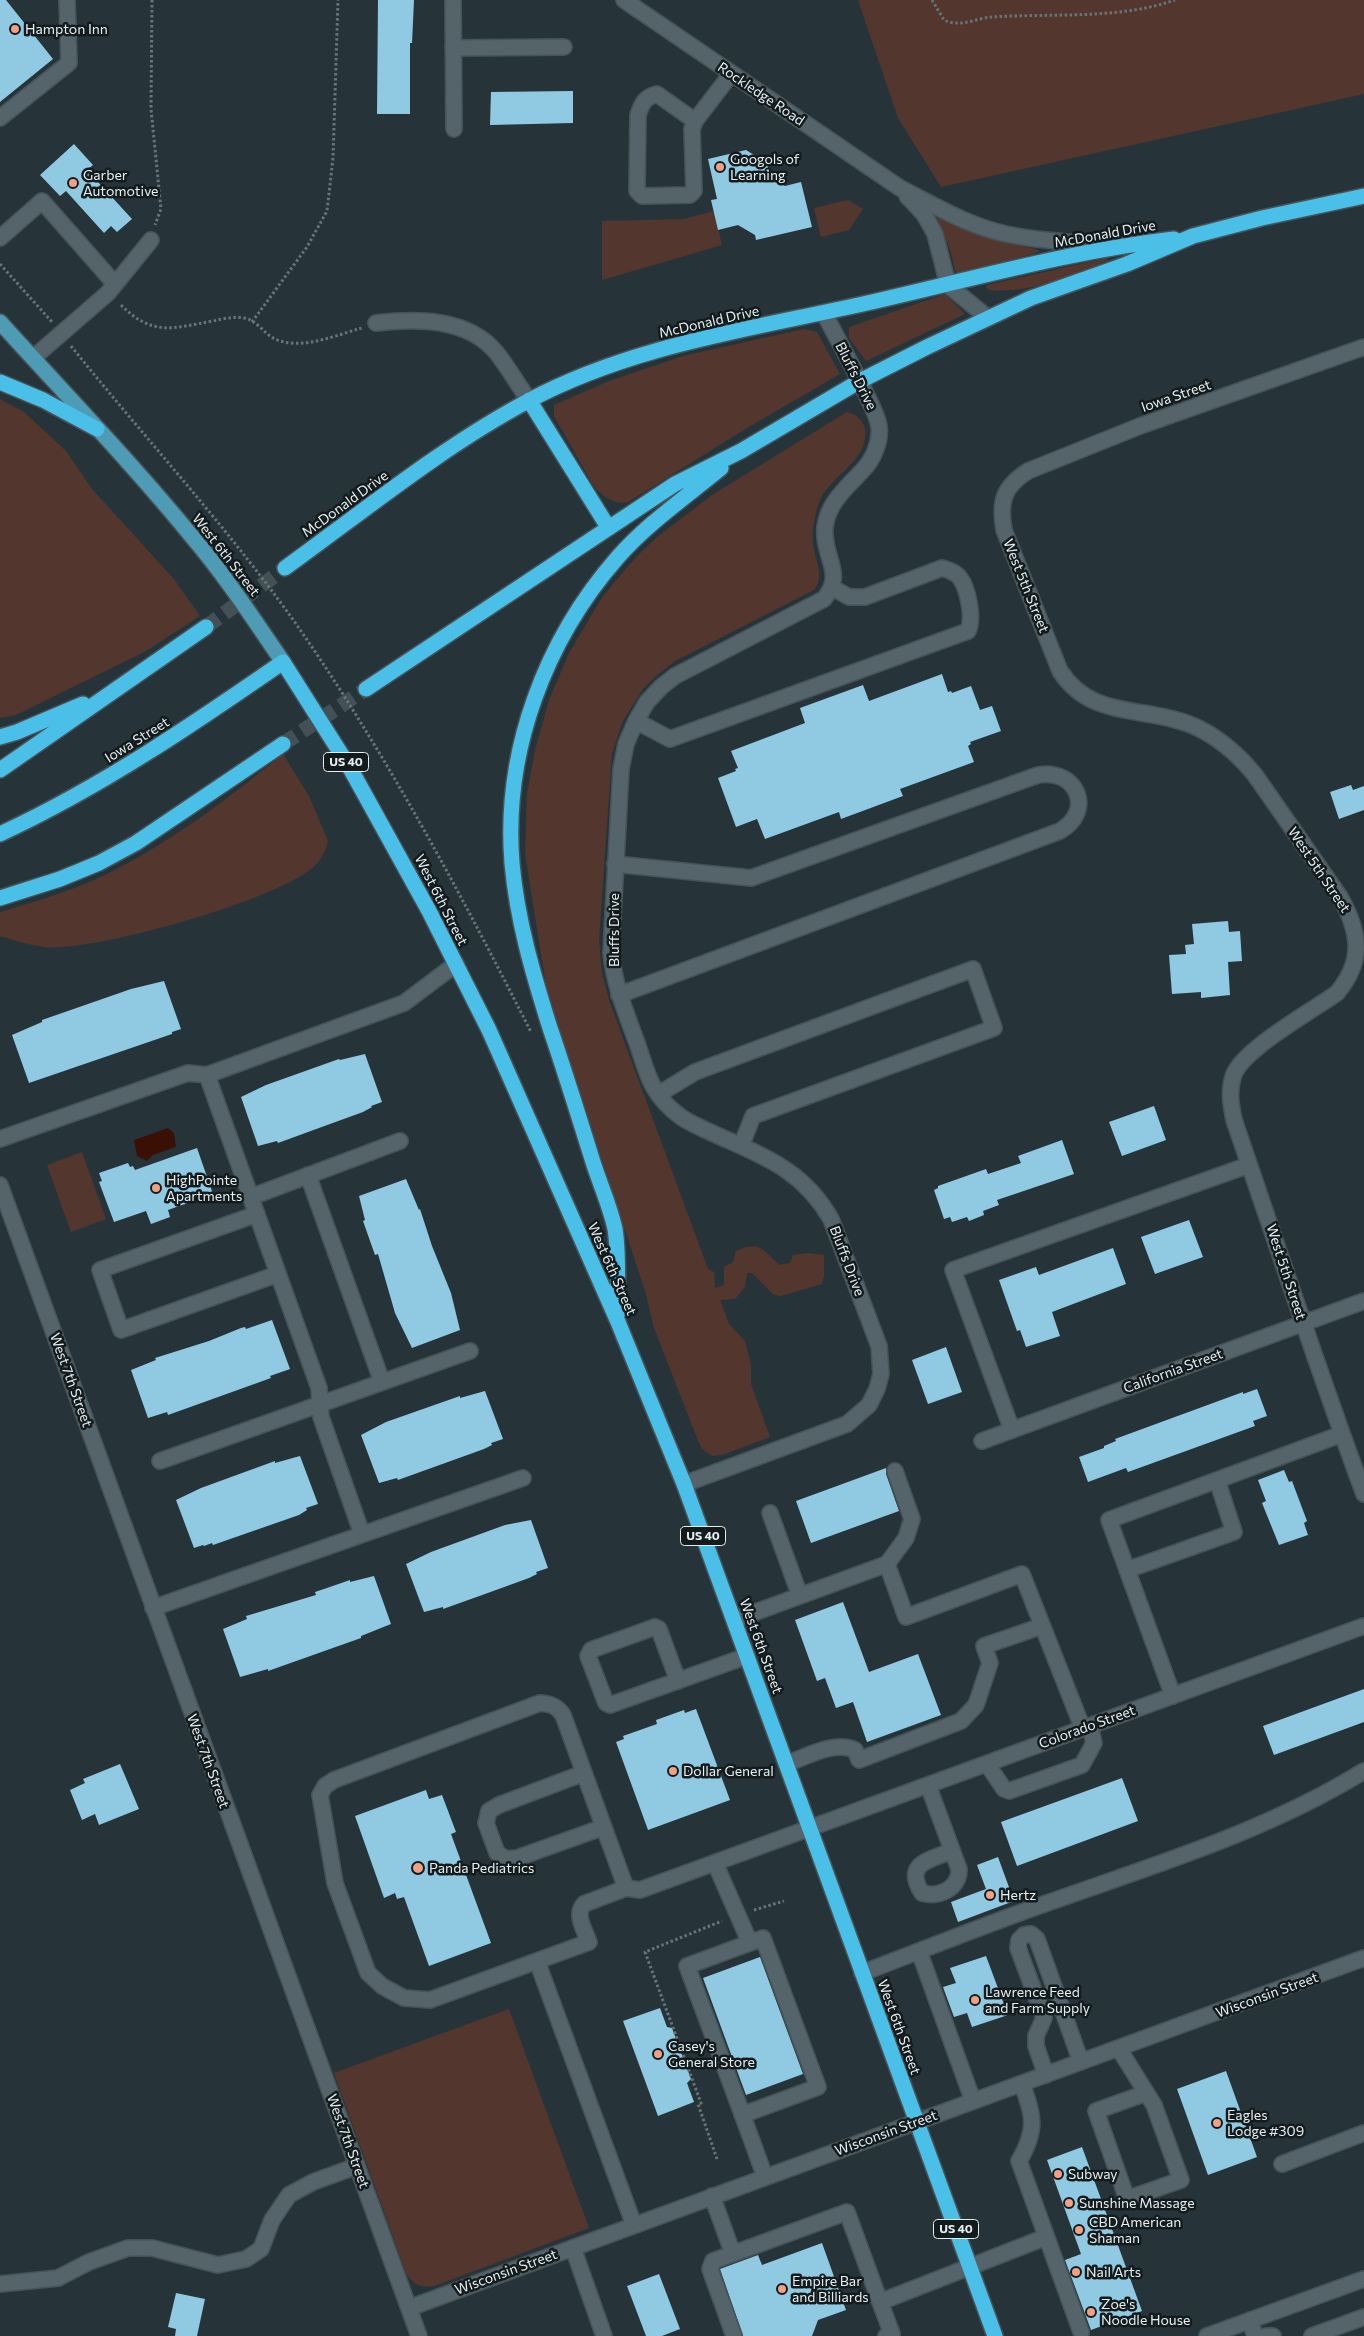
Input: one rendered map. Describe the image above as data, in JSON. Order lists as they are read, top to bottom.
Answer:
{
  "streets": {
    "highway": [
      "McDonald Drive",
      "Iowa Street",
      "West 6th Street",
      "US 40"
    ],
    "street": [
      "Rockledge Road",
      "Bluffs Drive",
      "West 5th Street",
      "California Street",
      "West 7th Street",
      "Colorado Street",
      "Wisconsin Street"
    ]
  },
  "crossings": [
    ["McDonald Drive", "Bluffs Drive"],
    ["Bluffs Drive", "West 6th Street"],
    ["Iowa Street", "West 6th Street"],
    ["Iowa Street", "West 5th Street"],
    ["West 6th Street", "Colorado Street"],
    ["West 6th Street", "Wisconsin Street"],
    ["West 5th Street", "California Street"],
    ["West 7th Street", "Wisconsin Street"]
  ],
  "places": [
    "Hampton Inn",
    "Googols of Learning",
    "Garber Automotive",
    "HighPointe Apartments",
    "Dollar General",
    "Panda Pediatrics",
    "Hertz",
    "Lawrence Feed and Farm Supply",
    "Casey's General Store",
    "Eagles Lodge #309",
    "Subway",
    "Sunshine Massage",
    "CBD American Shaman",
    "Nail Arts",
    "Empire Bar and Billiards",
    "Zoe's Noodle House"
  ]
}
